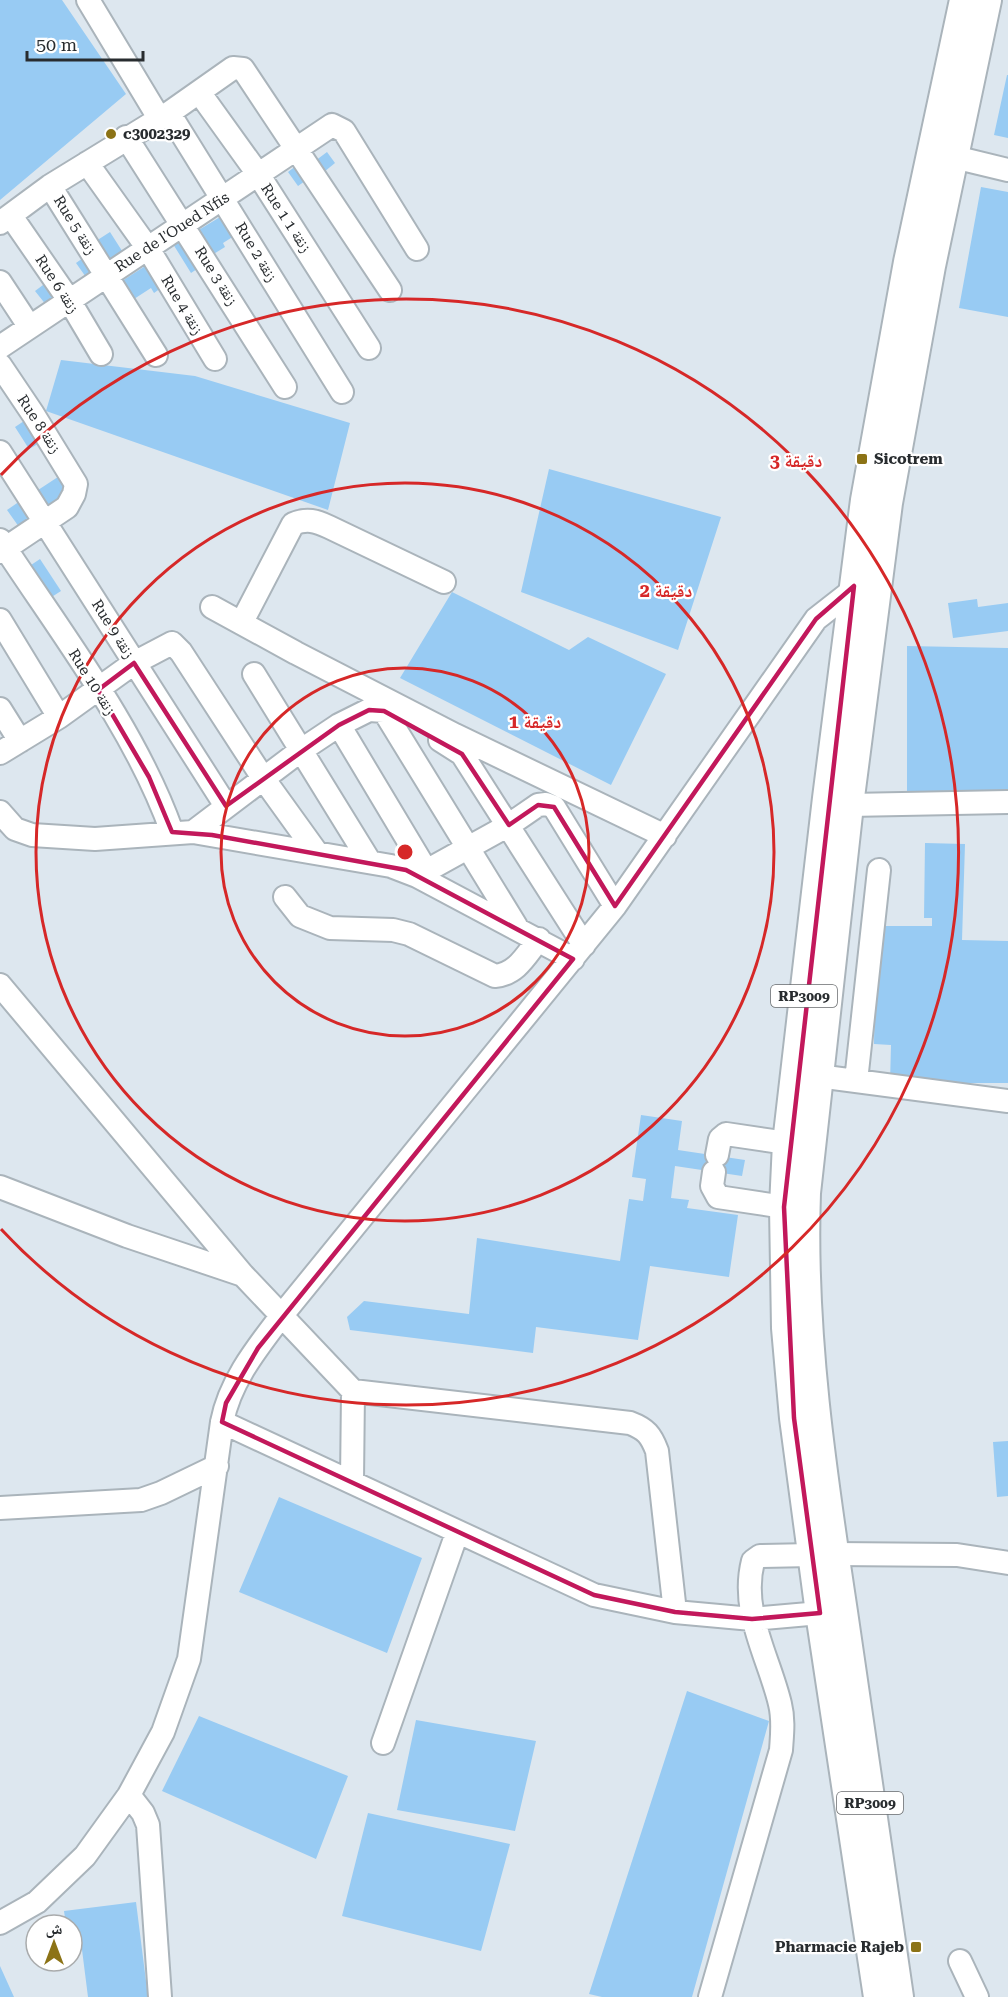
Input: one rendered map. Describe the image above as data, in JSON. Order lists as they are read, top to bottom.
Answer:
{
  "streets": {
    "main road": ["RP3009"],
    "street": [
      "Rue 1 زنقة 1",
      "Rue 5 زنقة",
      "Rue de l'Oued Nfis",
      "Rue 2 زنقة",
      "Rue 3 زنقة",
      "Rue 6 زنقة",
      "Rue 4 زنقة",
      "Rue 8 زنقة",
      "Rue 9 زنقة",
      "Rue 10 زنقة"
    ]
  },
  "crossings": [
    ["Rue 1 زنقة 1", "Rue de l'Oued Nfis"],
    ["Rue 5 زنقة", "Rue de l'Oued Nfis"],
    ["Rue de l'Oued Nfis", "Rue 2 زنقة"],
    ["Rue de l'Oued Nfis", "Rue 3 زنقة"],
    ["Rue de l'Oued Nfis", "Rue 6 زنقة"],
    ["Rue de l'Oued Nfis", "Rue 4 زنقة"],
    ["Rue 8 زنقة", "Rue 9 زنقة"]
  ],
  "places": {
    "other": ["c3002329"],
    "transit": ["Sicotrem", "Pharmacie Rajeb"]
  },
  "scale_bar": "50 m",
  "north": "top",
  "rings": ["3 دقيقة", "2 دقيقة", "1 دقيقة"]
}
